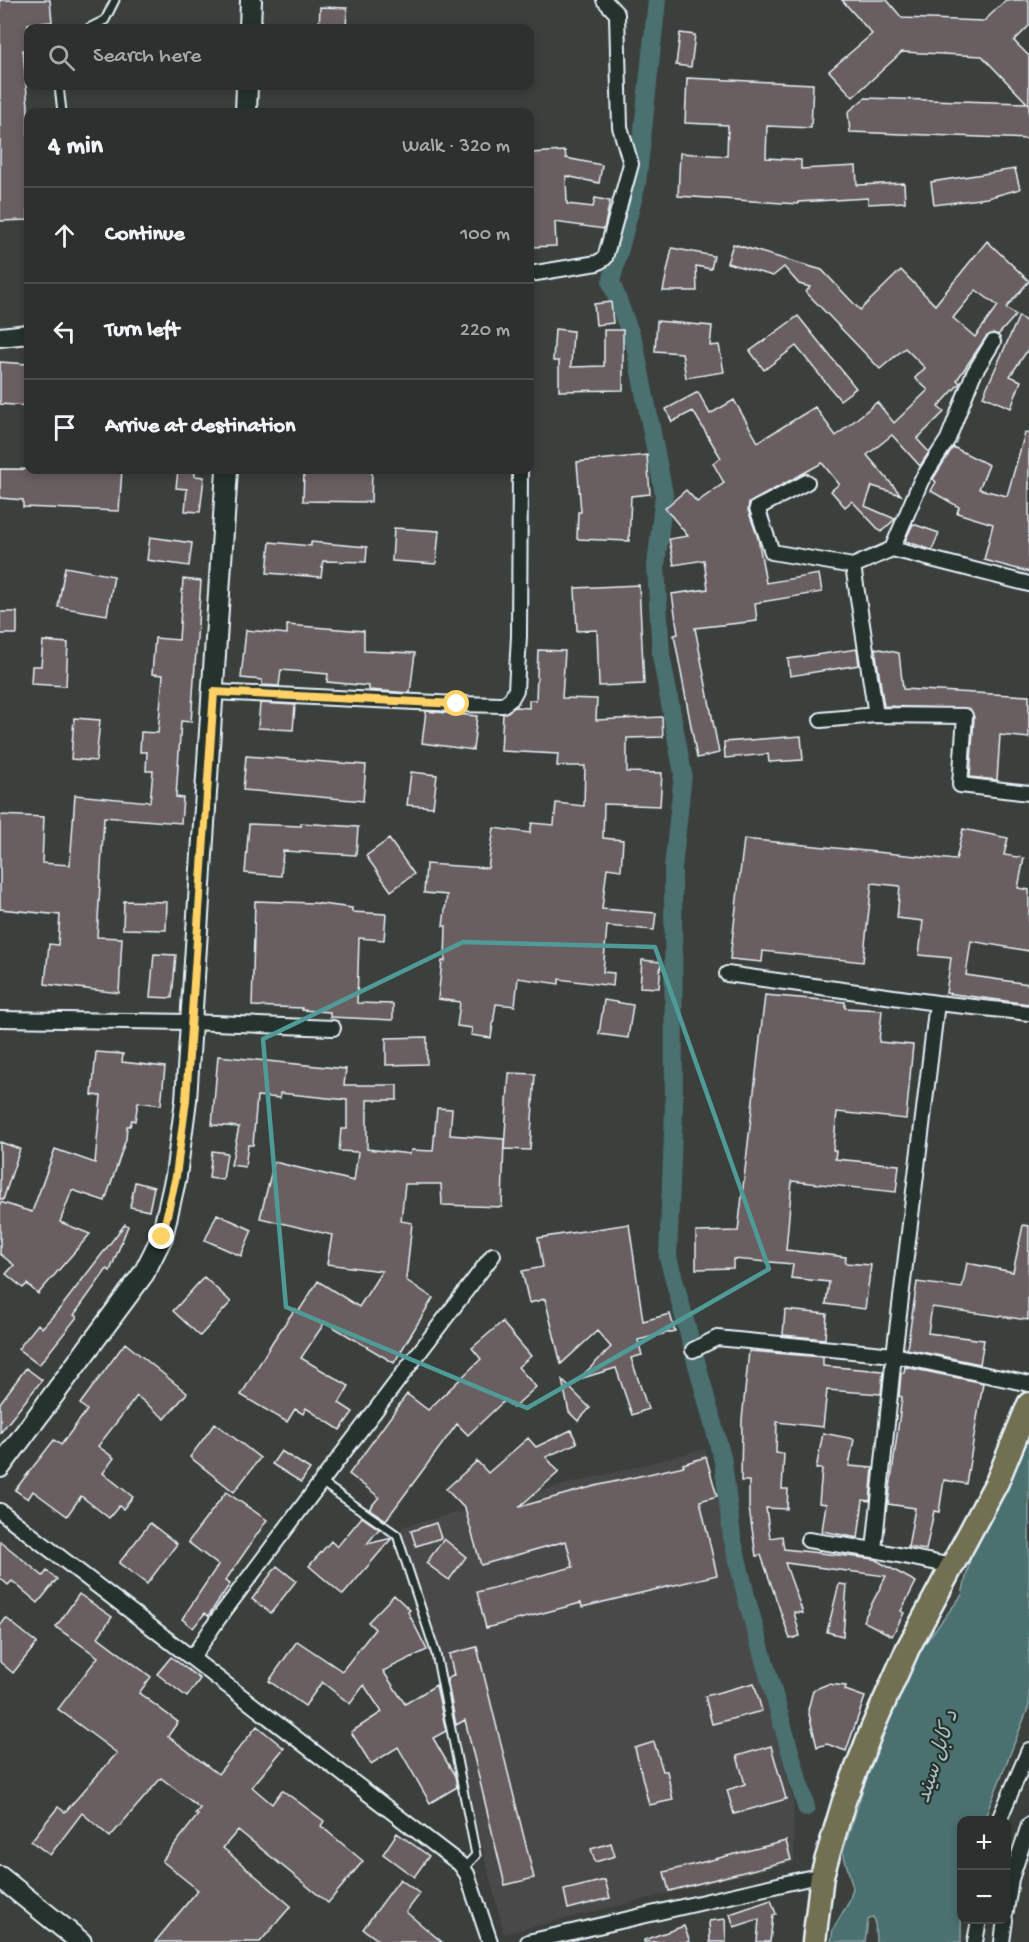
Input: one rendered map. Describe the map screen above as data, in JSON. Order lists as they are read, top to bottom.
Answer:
{
  "water": ["د کابل سيند"],
  "page": {
    "search": "Search here",
    "heading": ["4 min", "Walk · 320 m"],
    "list": [
      ["Continue", "100 m"],
      ["Turn left", "220 m"],
      "Arrive at destination"
    ],
    "map_buttons": ["+", "−"]
  }
}
